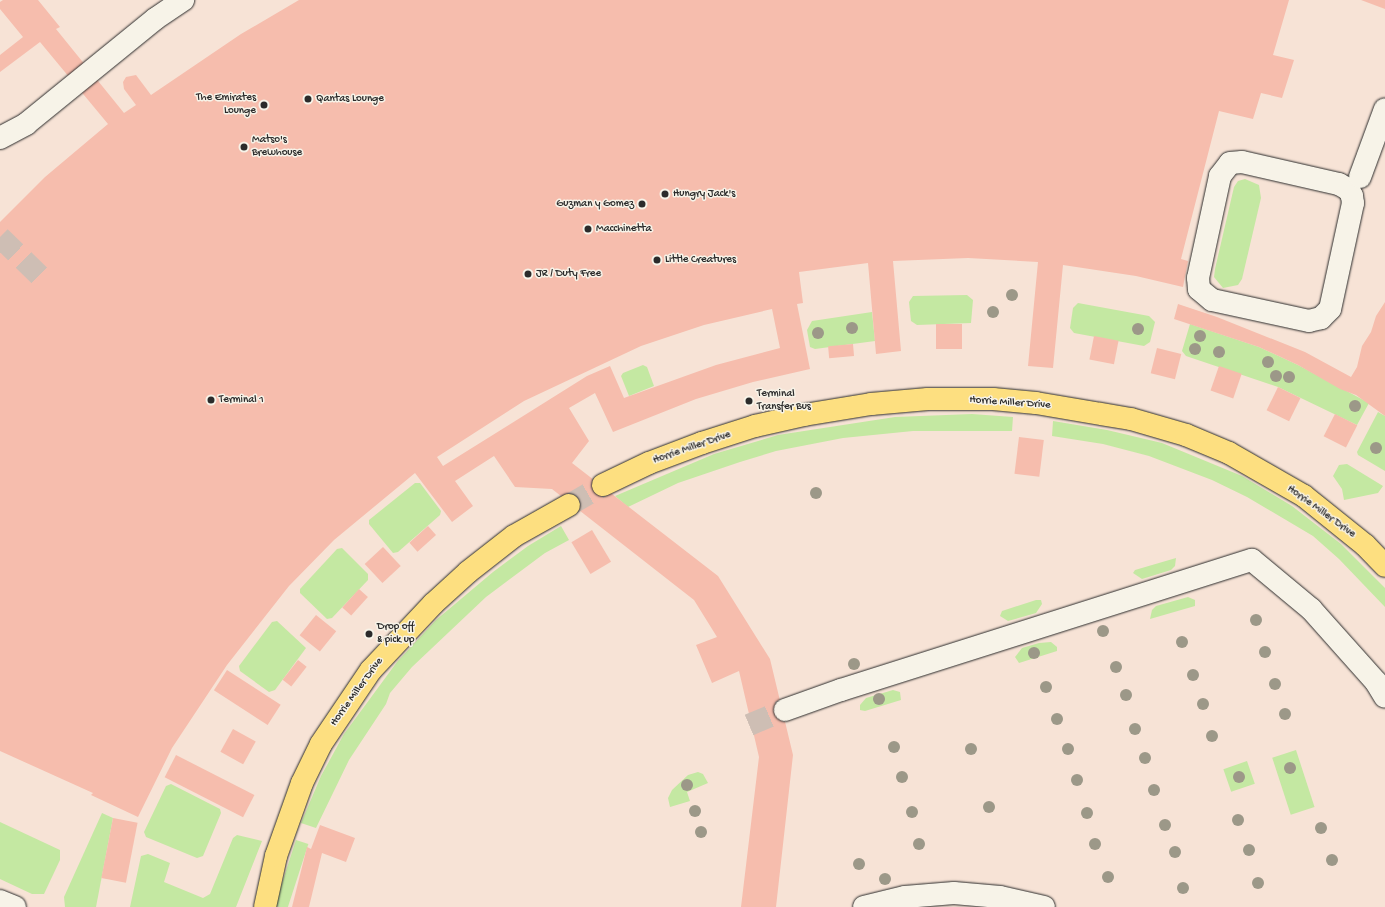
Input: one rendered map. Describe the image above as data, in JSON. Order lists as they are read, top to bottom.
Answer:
{
  "streets": {
    "main road": ["Horrie Miller Drive"]
  },
  "places": [
    "Qantas Lounge",
    "The Emirates Lounge",
    "Matso's Brewhouse",
    "Hungry Jack's",
    "Guzman y Gomez",
    "Macchinetta",
    "Little Creatures",
    "JR / Duty Free",
    "Terminal 1",
    "Terminal Transfer Bus",
    "Drop off & pick up"
  ]
}
